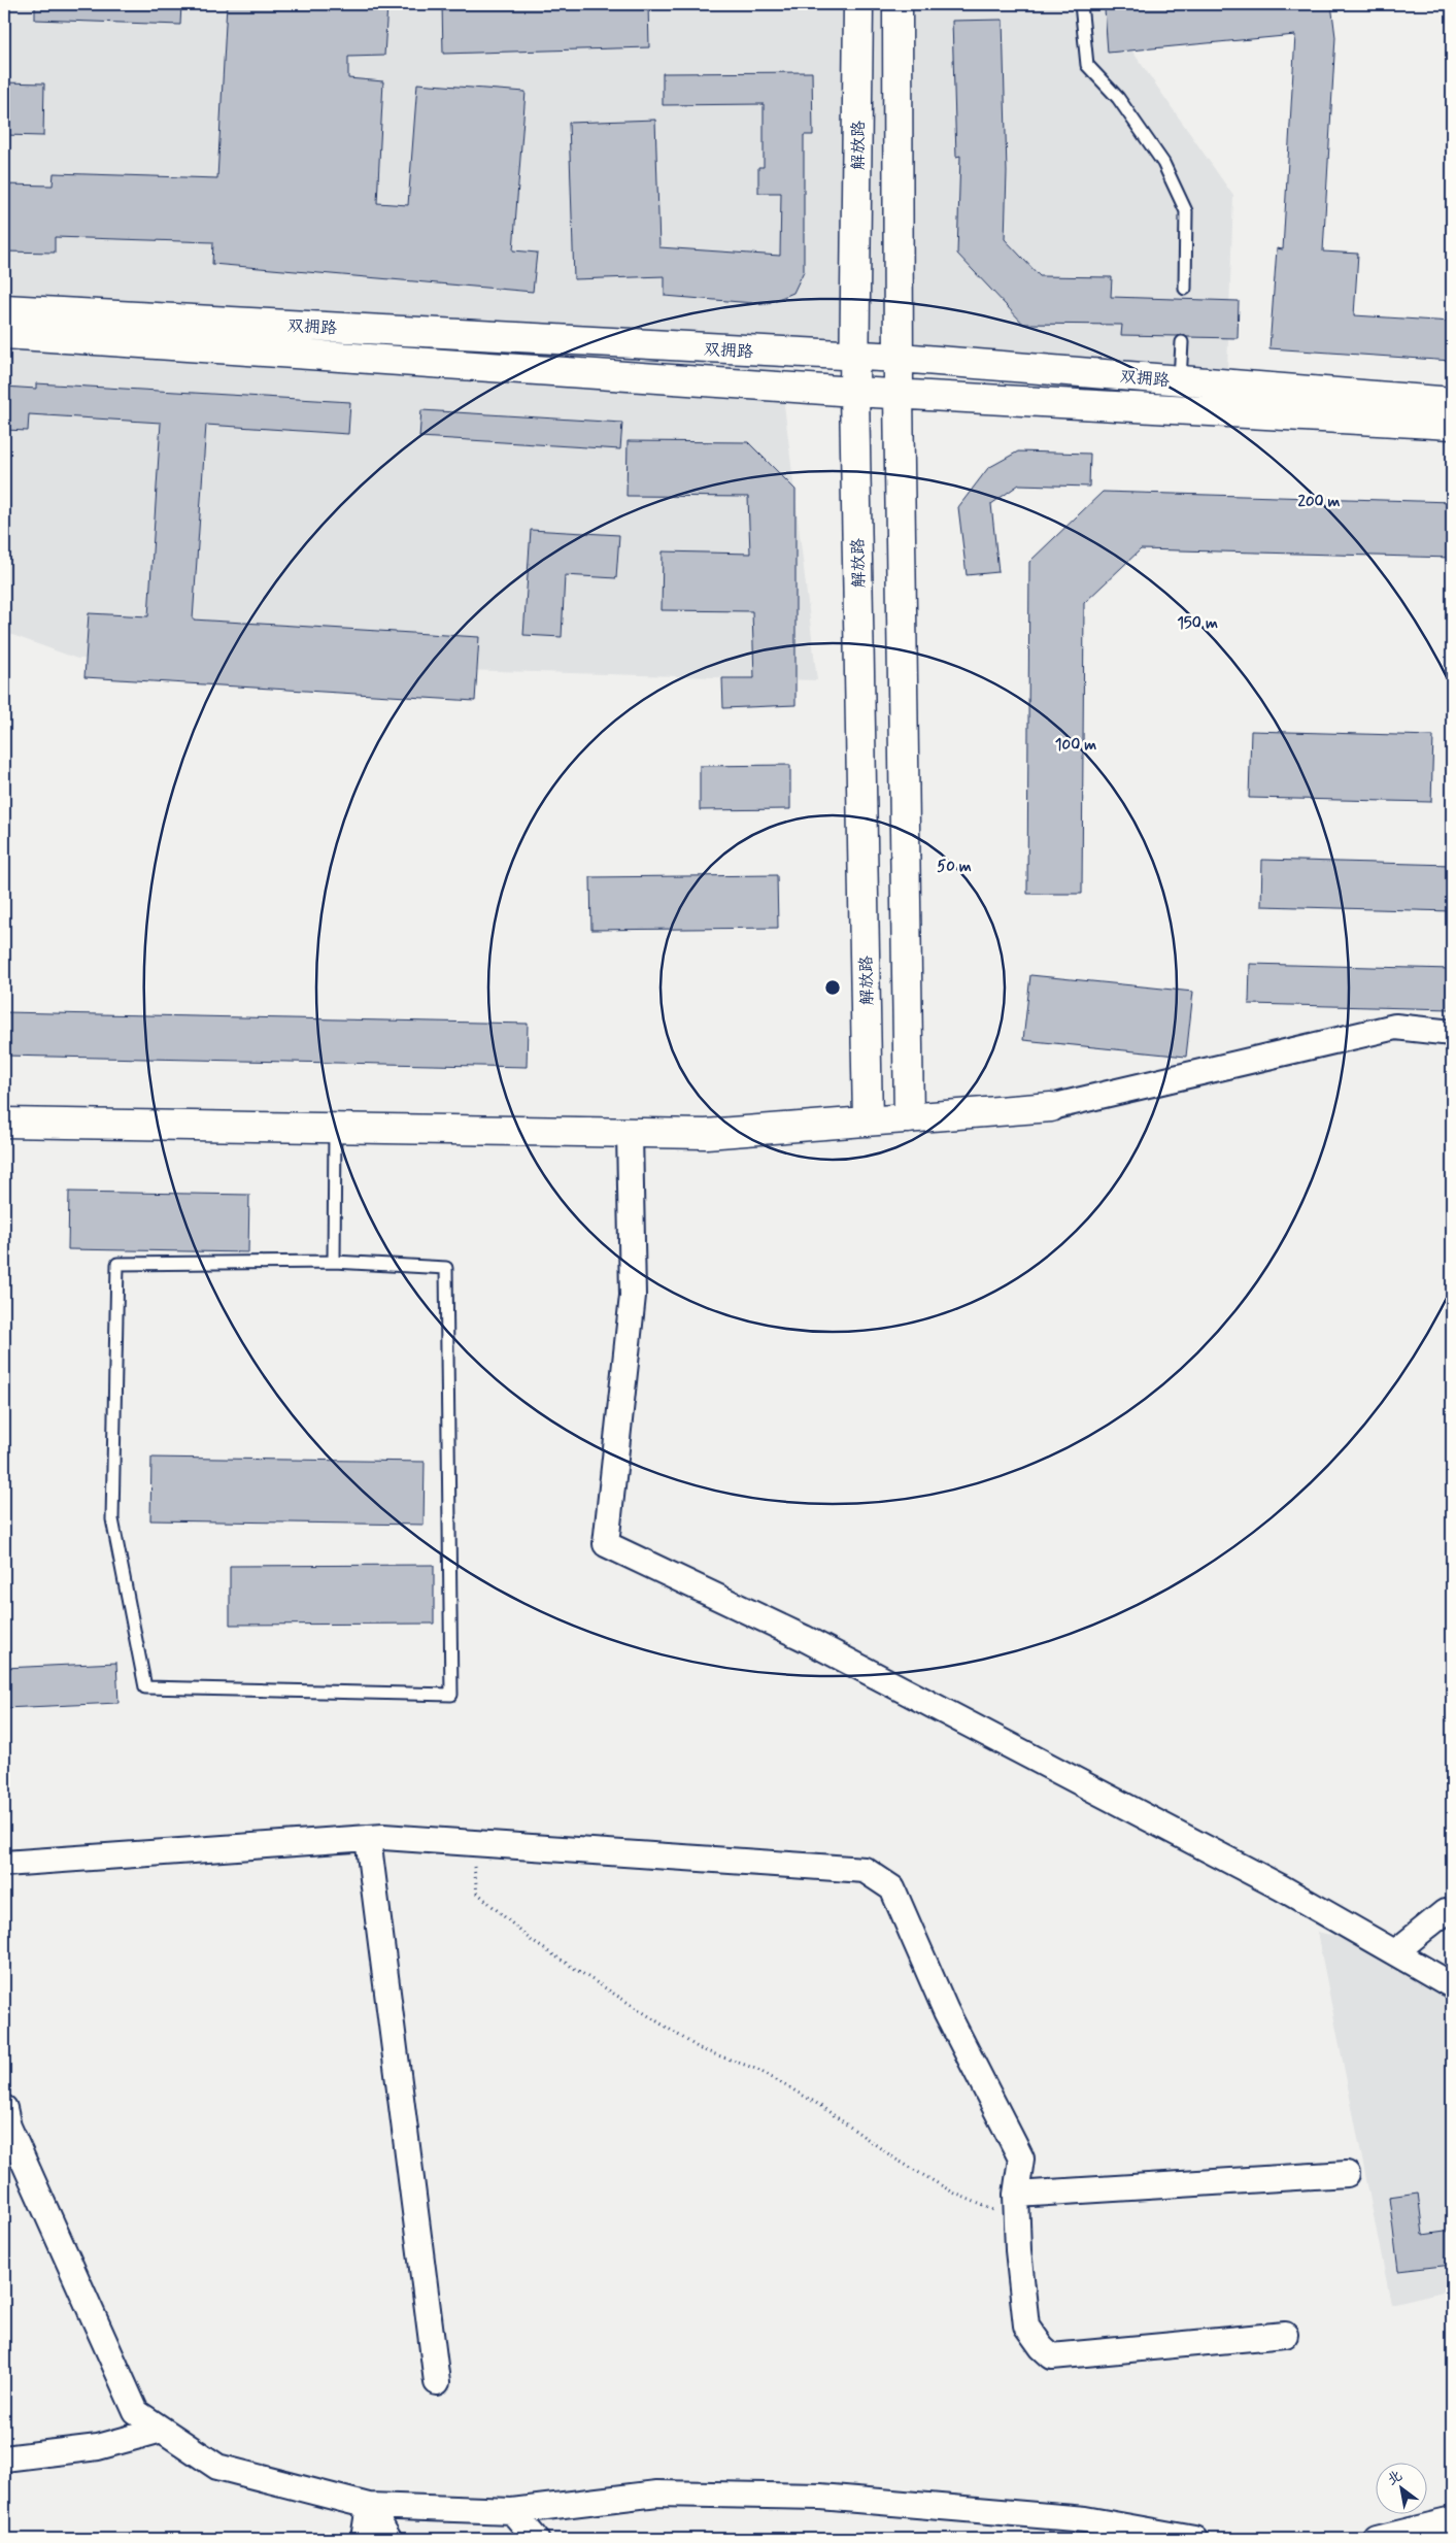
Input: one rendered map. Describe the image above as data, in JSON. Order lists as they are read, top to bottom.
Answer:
{
  "streets": {
    "main road": ["解放路", "双拥路"]
  },
  "crossings": [
    ["解放路", "双拥路"]
  ],
  "north": "top left",
  "rings": [
    "200 m",
    "150 m",
    "100 m",
    "50 m"
  ]
}
